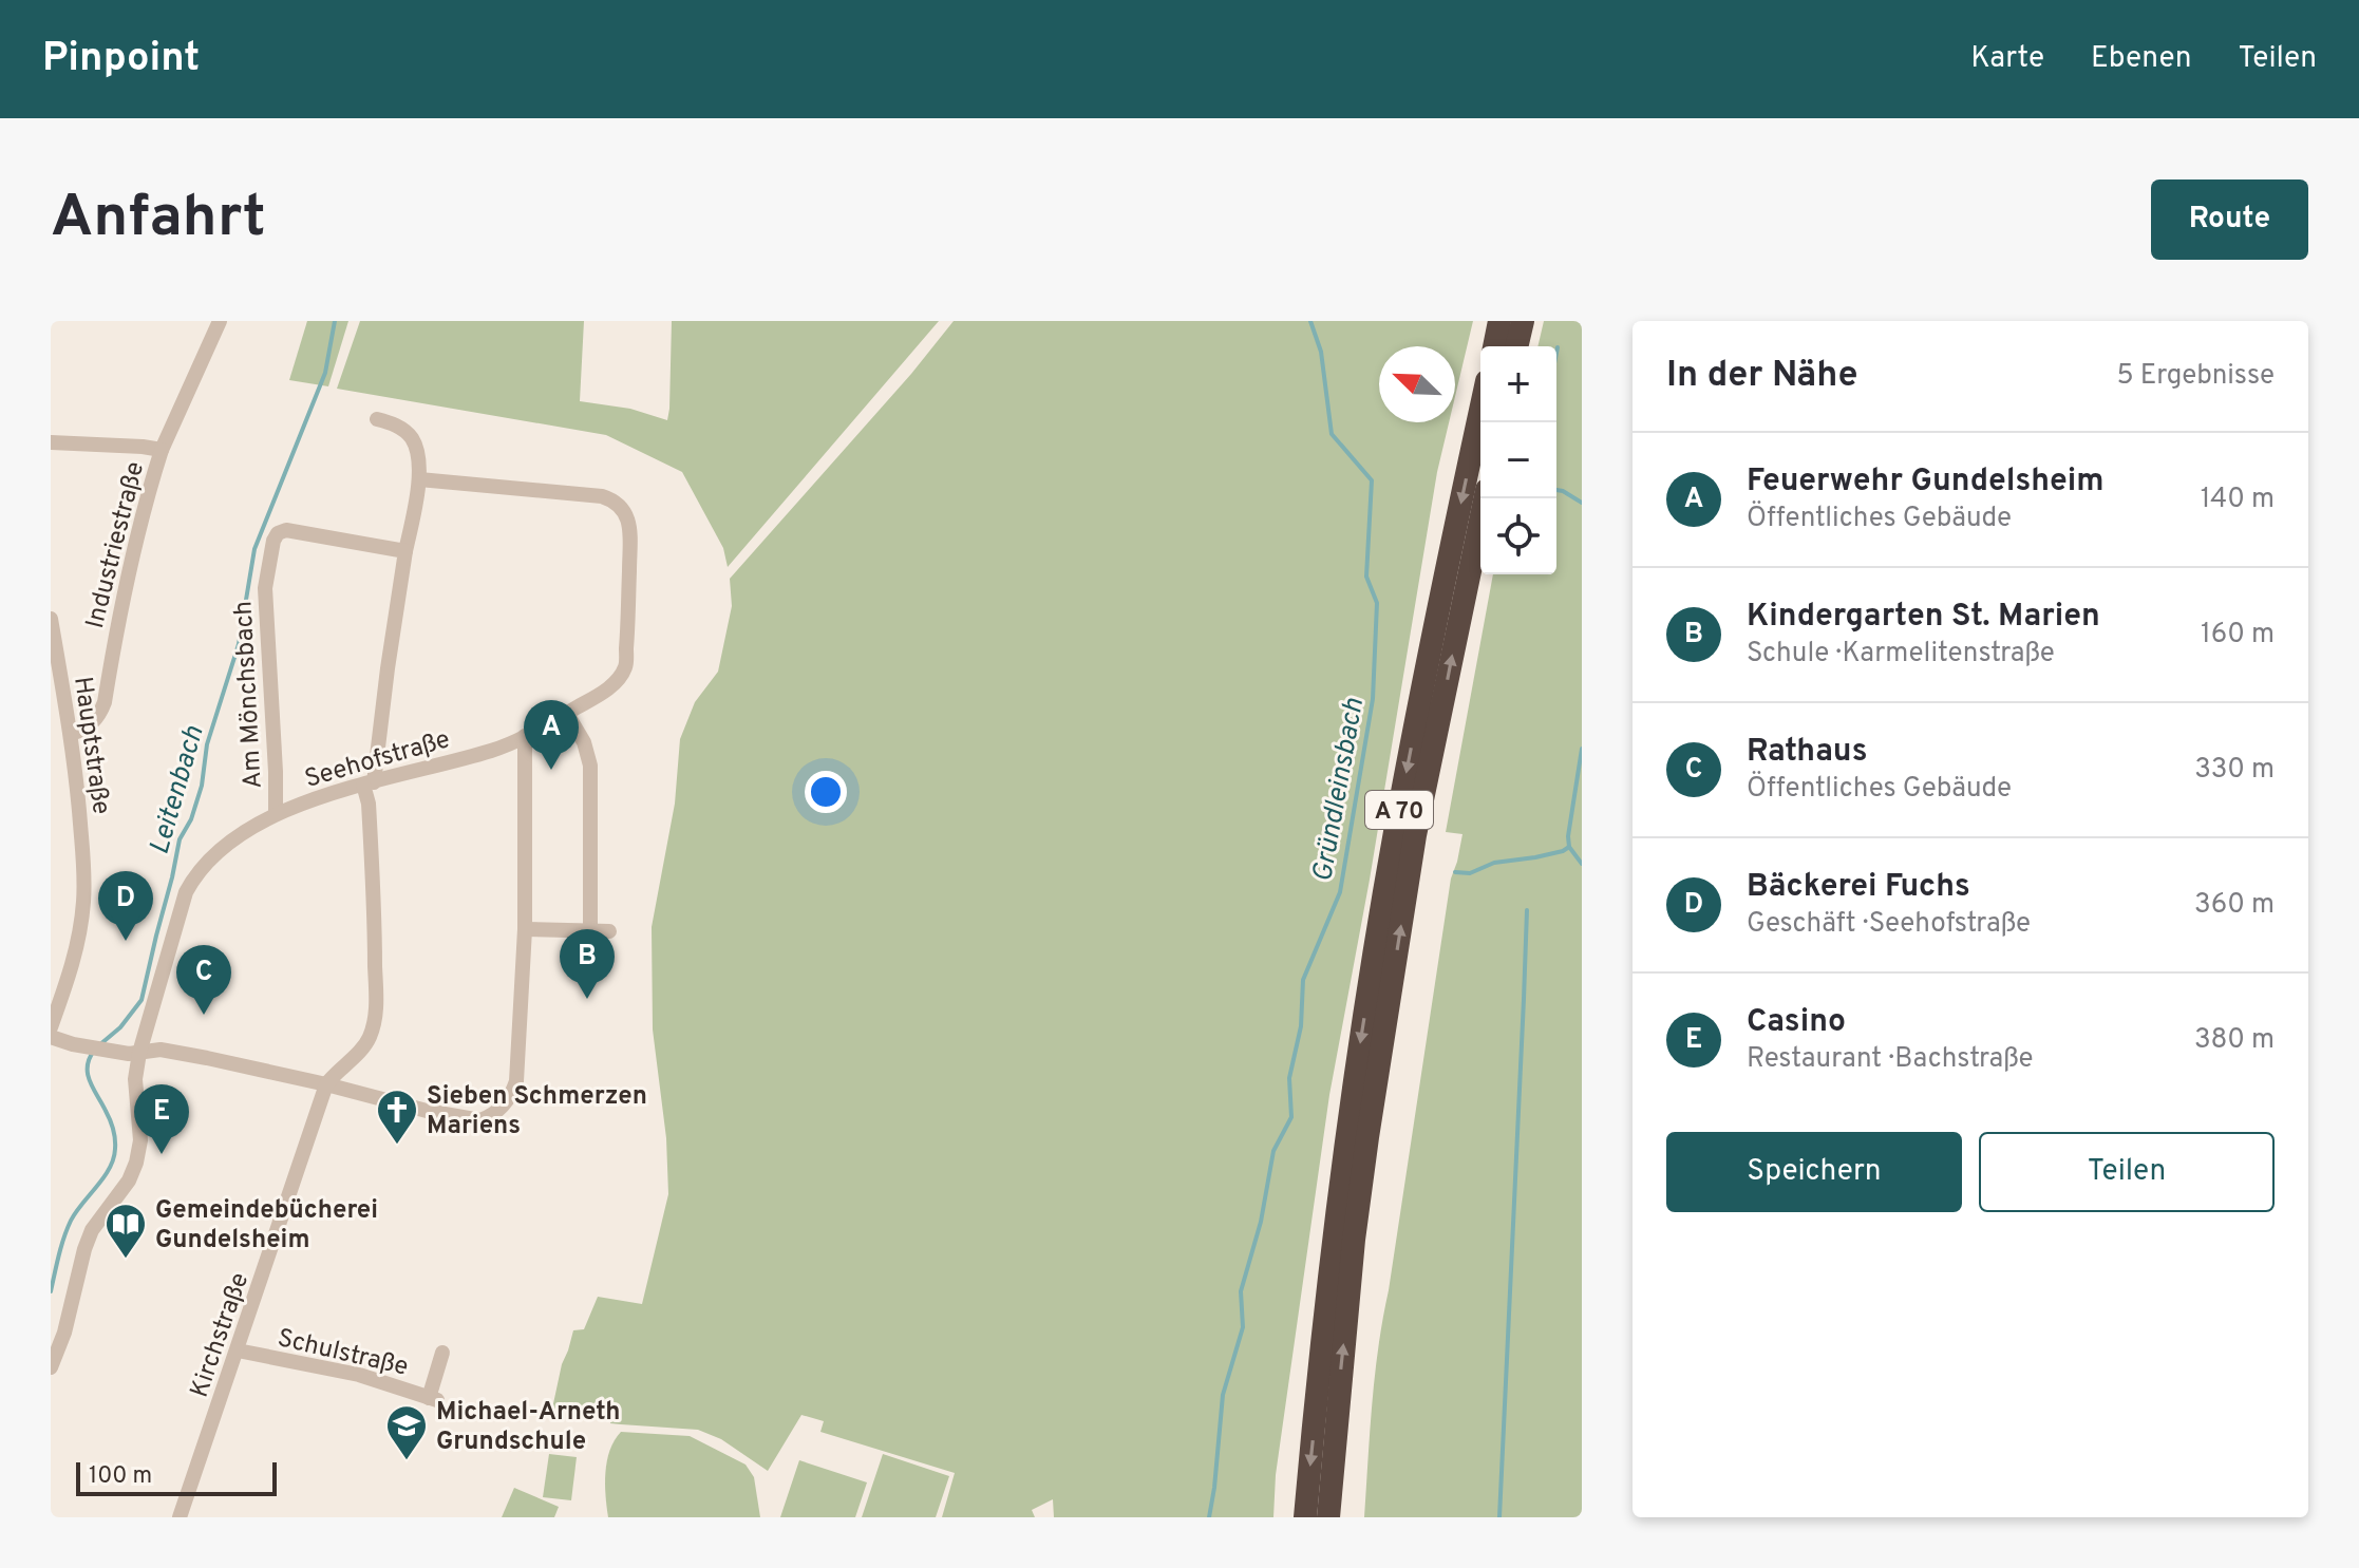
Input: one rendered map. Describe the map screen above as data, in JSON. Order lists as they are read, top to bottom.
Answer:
{
  "streets": {
    "highway": ["A 70"],
    "street": [
      "Industriestraße",
      "Am Mönchsbach",
      "Hauptstraße",
      "Seehofstraße",
      "Kirchstraße",
      "Schulstraße"
    ]
  },
  "crossings": [
    ["Industriestraße", "Hauptstraße"],
    ["Am Mönchsbach", "Seehofstraße"],
    ["Seehofstraße", "Kirchstraße"],
    ["Kirchstraße", "Schulstraße"]
  ],
  "water": ["Leitenbach", "Gründleinsbach"],
  "places": {
    "church": ["Sieben Schmerzen Mariens"],
    "library": ["Gemeindebücherei Gundelsheim"],
    "school or university": ["Michael-Arneth Grundschule"]
  },
  "scale_bar": "100 m",
  "north": "top left",
  "page": {
    "header": "Pinpoint",
    "nav": ["Karte", "Ebenen", "Teilen"],
    "buttons": [
      "Route",
      ["Speichern", "Teilen"]
    ],
    "title": "Anfahrt",
    "heading": ["In der Nähe", "5 Ergebnisse"],
    "map_buttons": ["+", "−"],
    "list": [
      {
        "mark": "A",
        "name": "Feuerwehr Gundelsheim",
        "note": "Öffentliches Gebäude",
        "value": "140 m"
      },
      {
        "mark": "B",
        "name": "Kindergarten St. Marien",
        "note": "Schule · Karmelitenstraße",
        "value": "160 m"
      },
      {
        "mark": "C",
        "name": "Rathaus",
        "note": "Öffentliches Gebäude",
        "value": "330 m"
      },
      {
        "mark": "D",
        "name": "Bäckerei Fuchs",
        "note": "Geschäft · Seehofstraße",
        "value": "360 m"
      },
      {
        "mark": "E",
        "name": "Casino",
        "note": "Restaurant · Bachstraße",
        "value": "380 m"
      }
    ],
    "pins": [
      "A",
      "D",
      "B",
      "C",
      "E"
    ],
    "scale": "100 m"
  }
}
